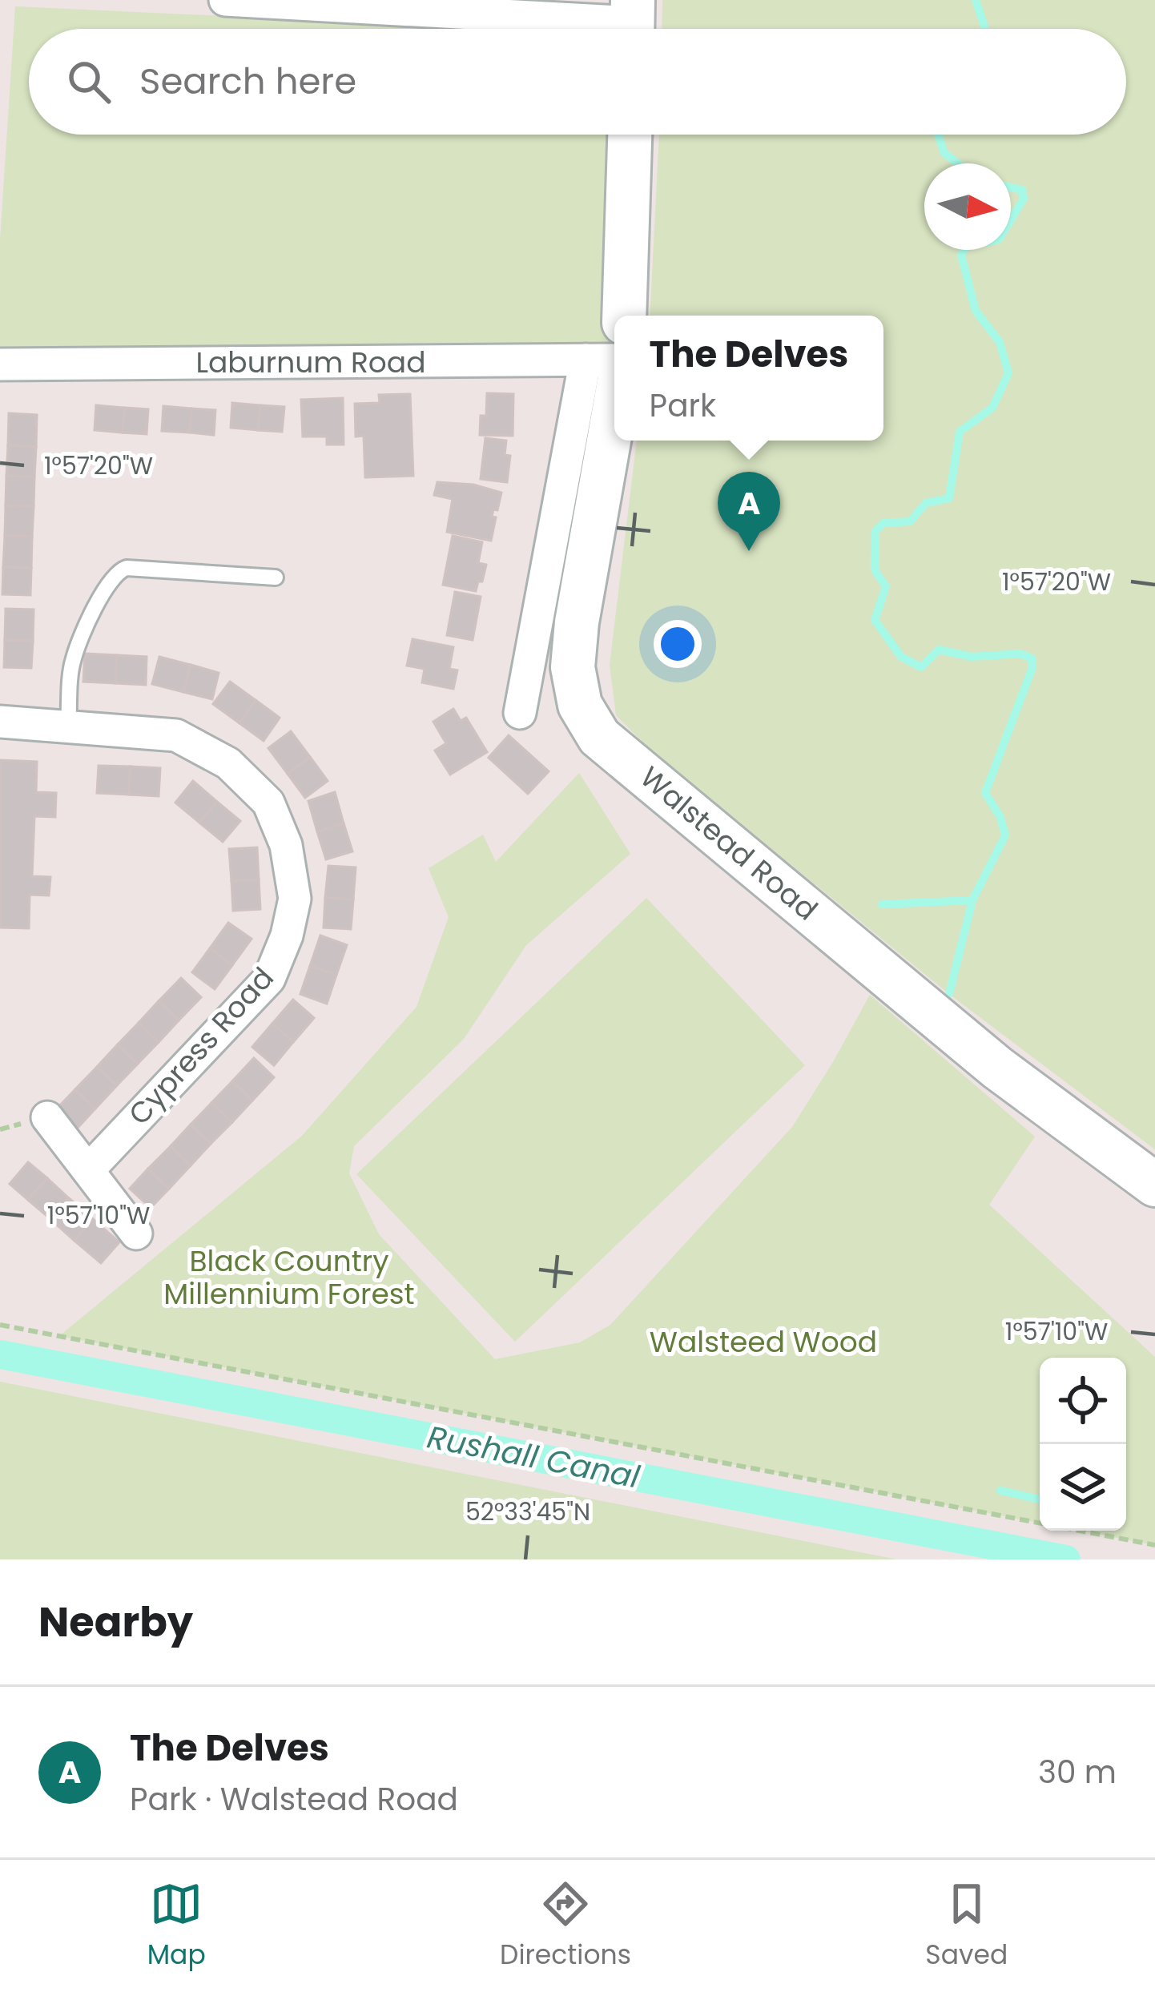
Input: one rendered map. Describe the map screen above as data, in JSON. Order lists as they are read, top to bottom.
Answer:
{
  "streets": {
    "street": ["Laburnum Road", "Walstead Road", "Cypress Road"]
  },
  "crossings": [
    ["Laburnum Road", "Walstead Road"]
  ],
  "water": ["Rushall Canal"],
  "parks": ["Black Country Millennium Forest", "Walsteed Wood"],
  "north": "right",
  "page": {
    "search": "Search here",
    "popup": ["The Delves", "Park"],
    "pins": "A",
    "heading": "Nearby",
    "list": [
      {
        "mark": "A",
        "name": "The Delves",
        "note": "Park · Walstead Road",
        "value": "30 m"
      }
    ],
    "nav": ["Map", "Directions", "Saved"]
  },
  "coordinates": ["1°57'20\"W", "1°57'10\"W", "52°33'45\"N"]
}
